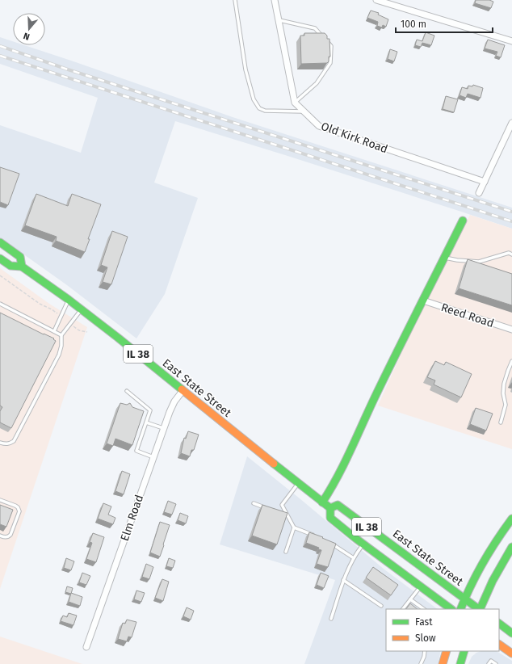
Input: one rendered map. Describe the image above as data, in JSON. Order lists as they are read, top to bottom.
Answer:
{
  "streets": {
    "main road": ["IL 38", "East State Street"],
    "street": ["Old Kirk Road", "Reed Road", "Elm Road"]
  },
  "crossings": [
    ["IL 38", "East State Street"],
    ["East State Street", "Elm Road"]
  ],
  "legend": ["Fast", "Slow"],
  "scale_bar": "100 m",
  "north": "bottom"
}
